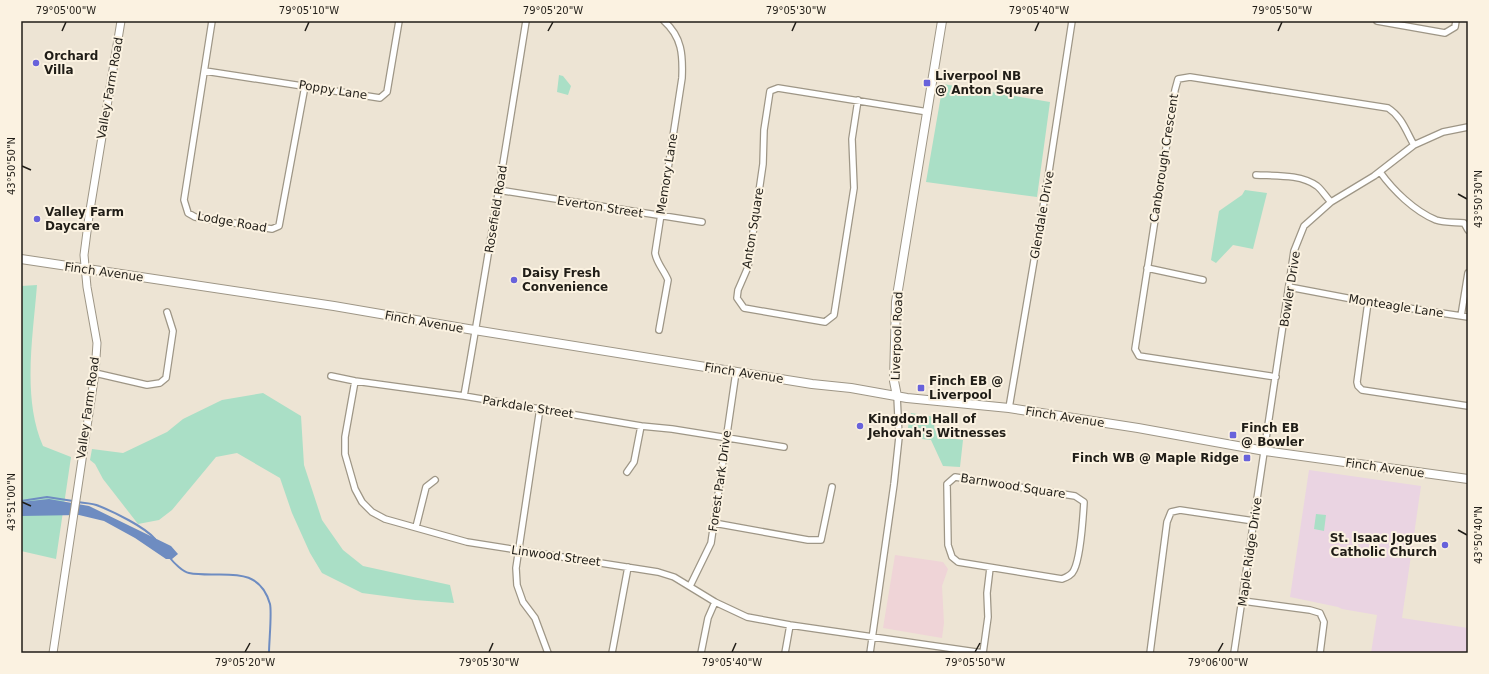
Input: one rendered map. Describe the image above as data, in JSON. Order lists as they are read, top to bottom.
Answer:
{
  "streets": {
    "main road": ["Finch Avenue", "Liverpool Road"],
    "street": [
      "Valley Farm Road",
      "Poppy Lane",
      "Canborough Crescent",
      "Memory Lane",
      "Everton Street",
      "Rosefield Road",
      "Glendale Drive",
      "Lodge Road",
      "Anton Square",
      "Bowler Drive",
      "Monteagle Lane",
      "Parkdale Street",
      "Forest Park Drive",
      "Barnwood Square",
      "Maple Ridge Drive",
      "Linwood Street"
    ]
  },
  "crossings": [
    ["Valley Farm Road", "Finch Avenue"],
    ["Poppy Lane", "Lodge Road"],
    ["Canborough Crescent", "Bowler Drive"],
    ["Memory Lane", "Everton Street"],
    ["Everton Street", "Rosefield Road"],
    ["Rosefield Road", "Finch Avenue"],
    ["Rosefield Road", "Parkdale Street"],
    ["Glendale Drive", "Finch Avenue"],
    ["Anton Square", "Liverpool Road"],
    ["Finch Avenue", "Bowler Drive"],
    ["Finch Avenue", "Liverpool Road"],
    ["Finch Avenue", "Forest Park Drive"],
    ["Finch Avenue", "Maple Ridge Drive"],
    ["Bowler Drive", "Monteagle Lane"],
    ["Bowler Drive", "Maple Ridge Drive"],
    ["Liverpool Road", "Linwood Street"],
    ["Parkdale Street", "Forest Park Drive"],
    ["Parkdale Street", "Linwood Street"],
    ["Forest Park Drive", "Linwood Street"]
  ],
  "places": {
    "other": [
      "Orchard Villa",
      "Valley Farm Daycare",
      "Daisy Fresh Convenience",
      "Kingdom Hall of Jehovah's Witnesses",
      "St. Isaac Jogues Catholic Church"
    ],
    "transit": [
      "Liverpool NB @ Anton Square",
      "Finch EB @ Liverpool",
      "Finch EB @ Bowler",
      "Finch WB @ Maple Ridge"
    ]
  },
  "coordinates": [
    "79°05'00\"W",
    "79°05'10\"W",
    "79°05'20\"W",
    "79°05'30\"W",
    "79°05'40\"W",
    "79°05'50\"W",
    "43°50'50\"N",
    "43°50'30\"N",
    "43°51'00\"N",
    "43°50'40\"N",
    "79°06'00\"W"
  ]
}
